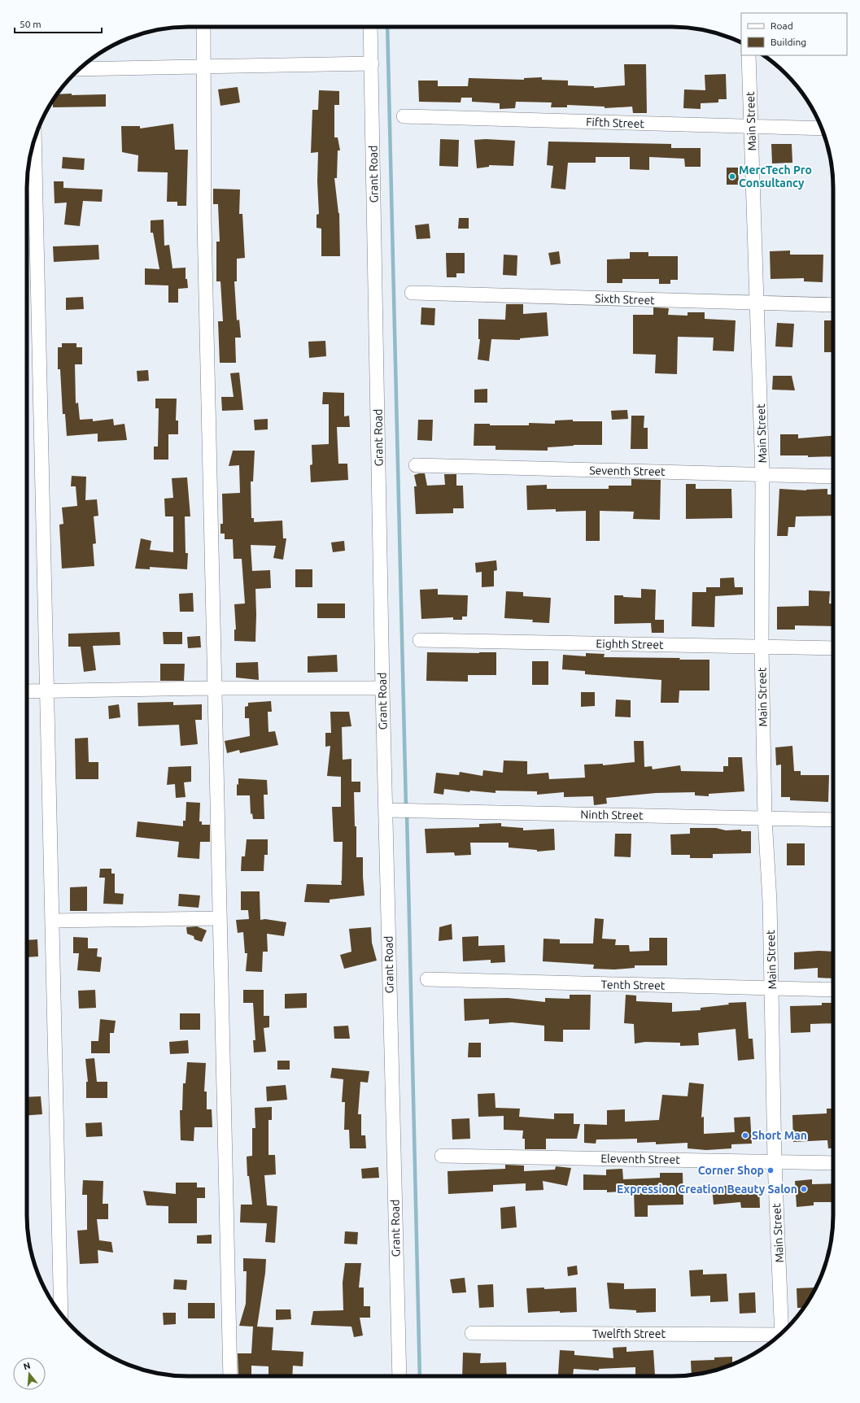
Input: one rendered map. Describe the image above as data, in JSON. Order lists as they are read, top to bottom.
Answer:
{
  "streets": {
    "street": [
      "Main Street",
      "Fifth Street",
      "Grant Road",
      "Sixth Street",
      "Seventh Street",
      "Eighth Street",
      "Ninth Street",
      "Tenth Street",
      "Eleventh Street",
      "Twelfth Street"
    ]
  },
  "crossings": [
    ["Main Street", "Fifth Street"],
    ["Main Street", "Sixth Street"],
    ["Main Street", "Seventh Street"],
    ["Main Street", "Eighth Street"],
    ["Main Street", "Ninth Street"],
    ["Main Street", "Tenth Street"],
    ["Main Street", "Eleventh Street"],
    ["Grant Road", "Ninth Street"]
  ],
  "places": [
    "MercTech Pro Consultancy",
    "Short Man",
    "Corner Shop",
    "Expression Creation Beauty Salon"
  ],
  "legend": ["Road", "Building"],
  "scale_bar": "50 m",
  "north": "top"
}
